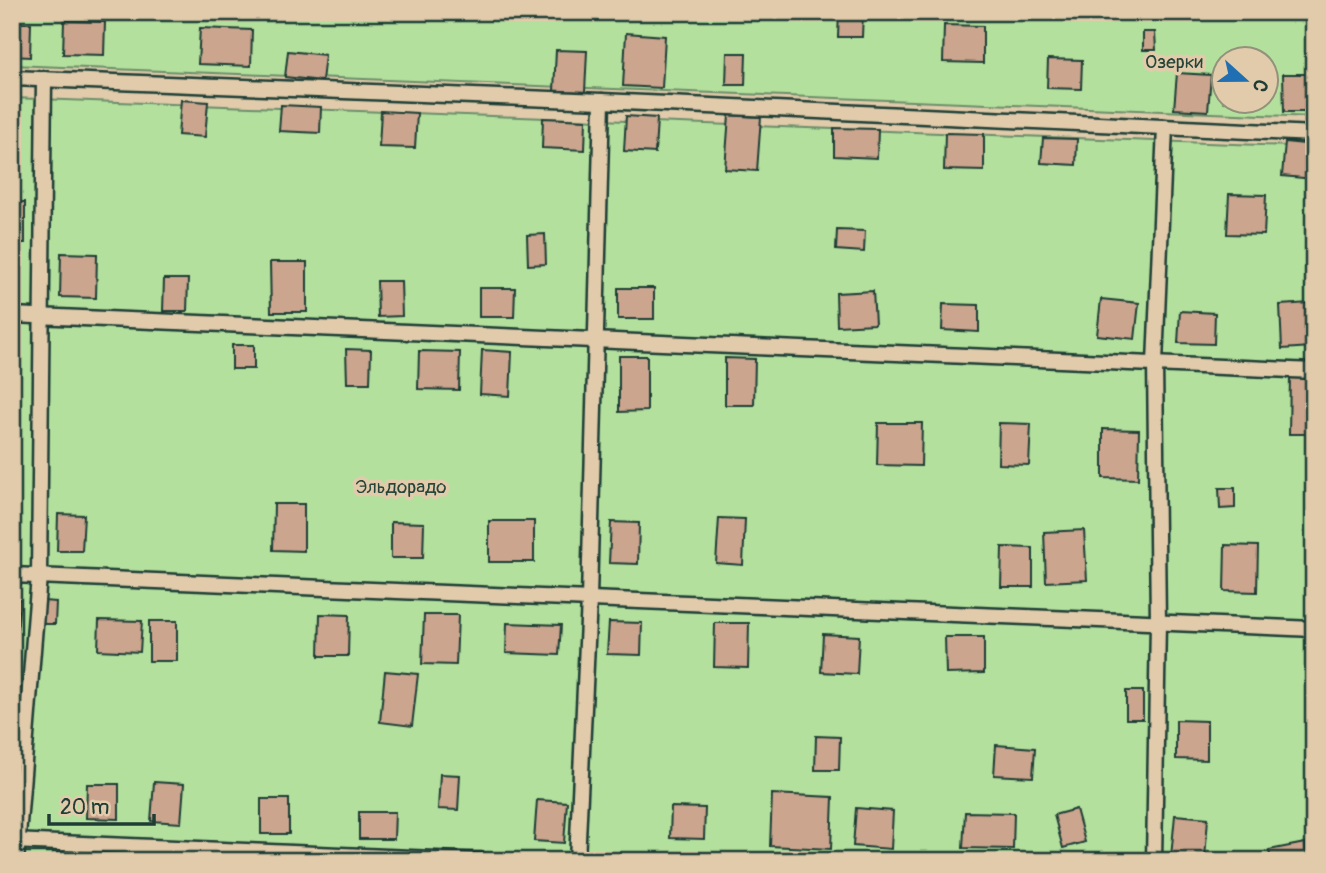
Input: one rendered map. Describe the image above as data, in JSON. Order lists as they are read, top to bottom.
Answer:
{
  "parks": ["Озерки", "Эльдорадо"],
  "scale_bar": "20 m",
  "north": "right"
}
